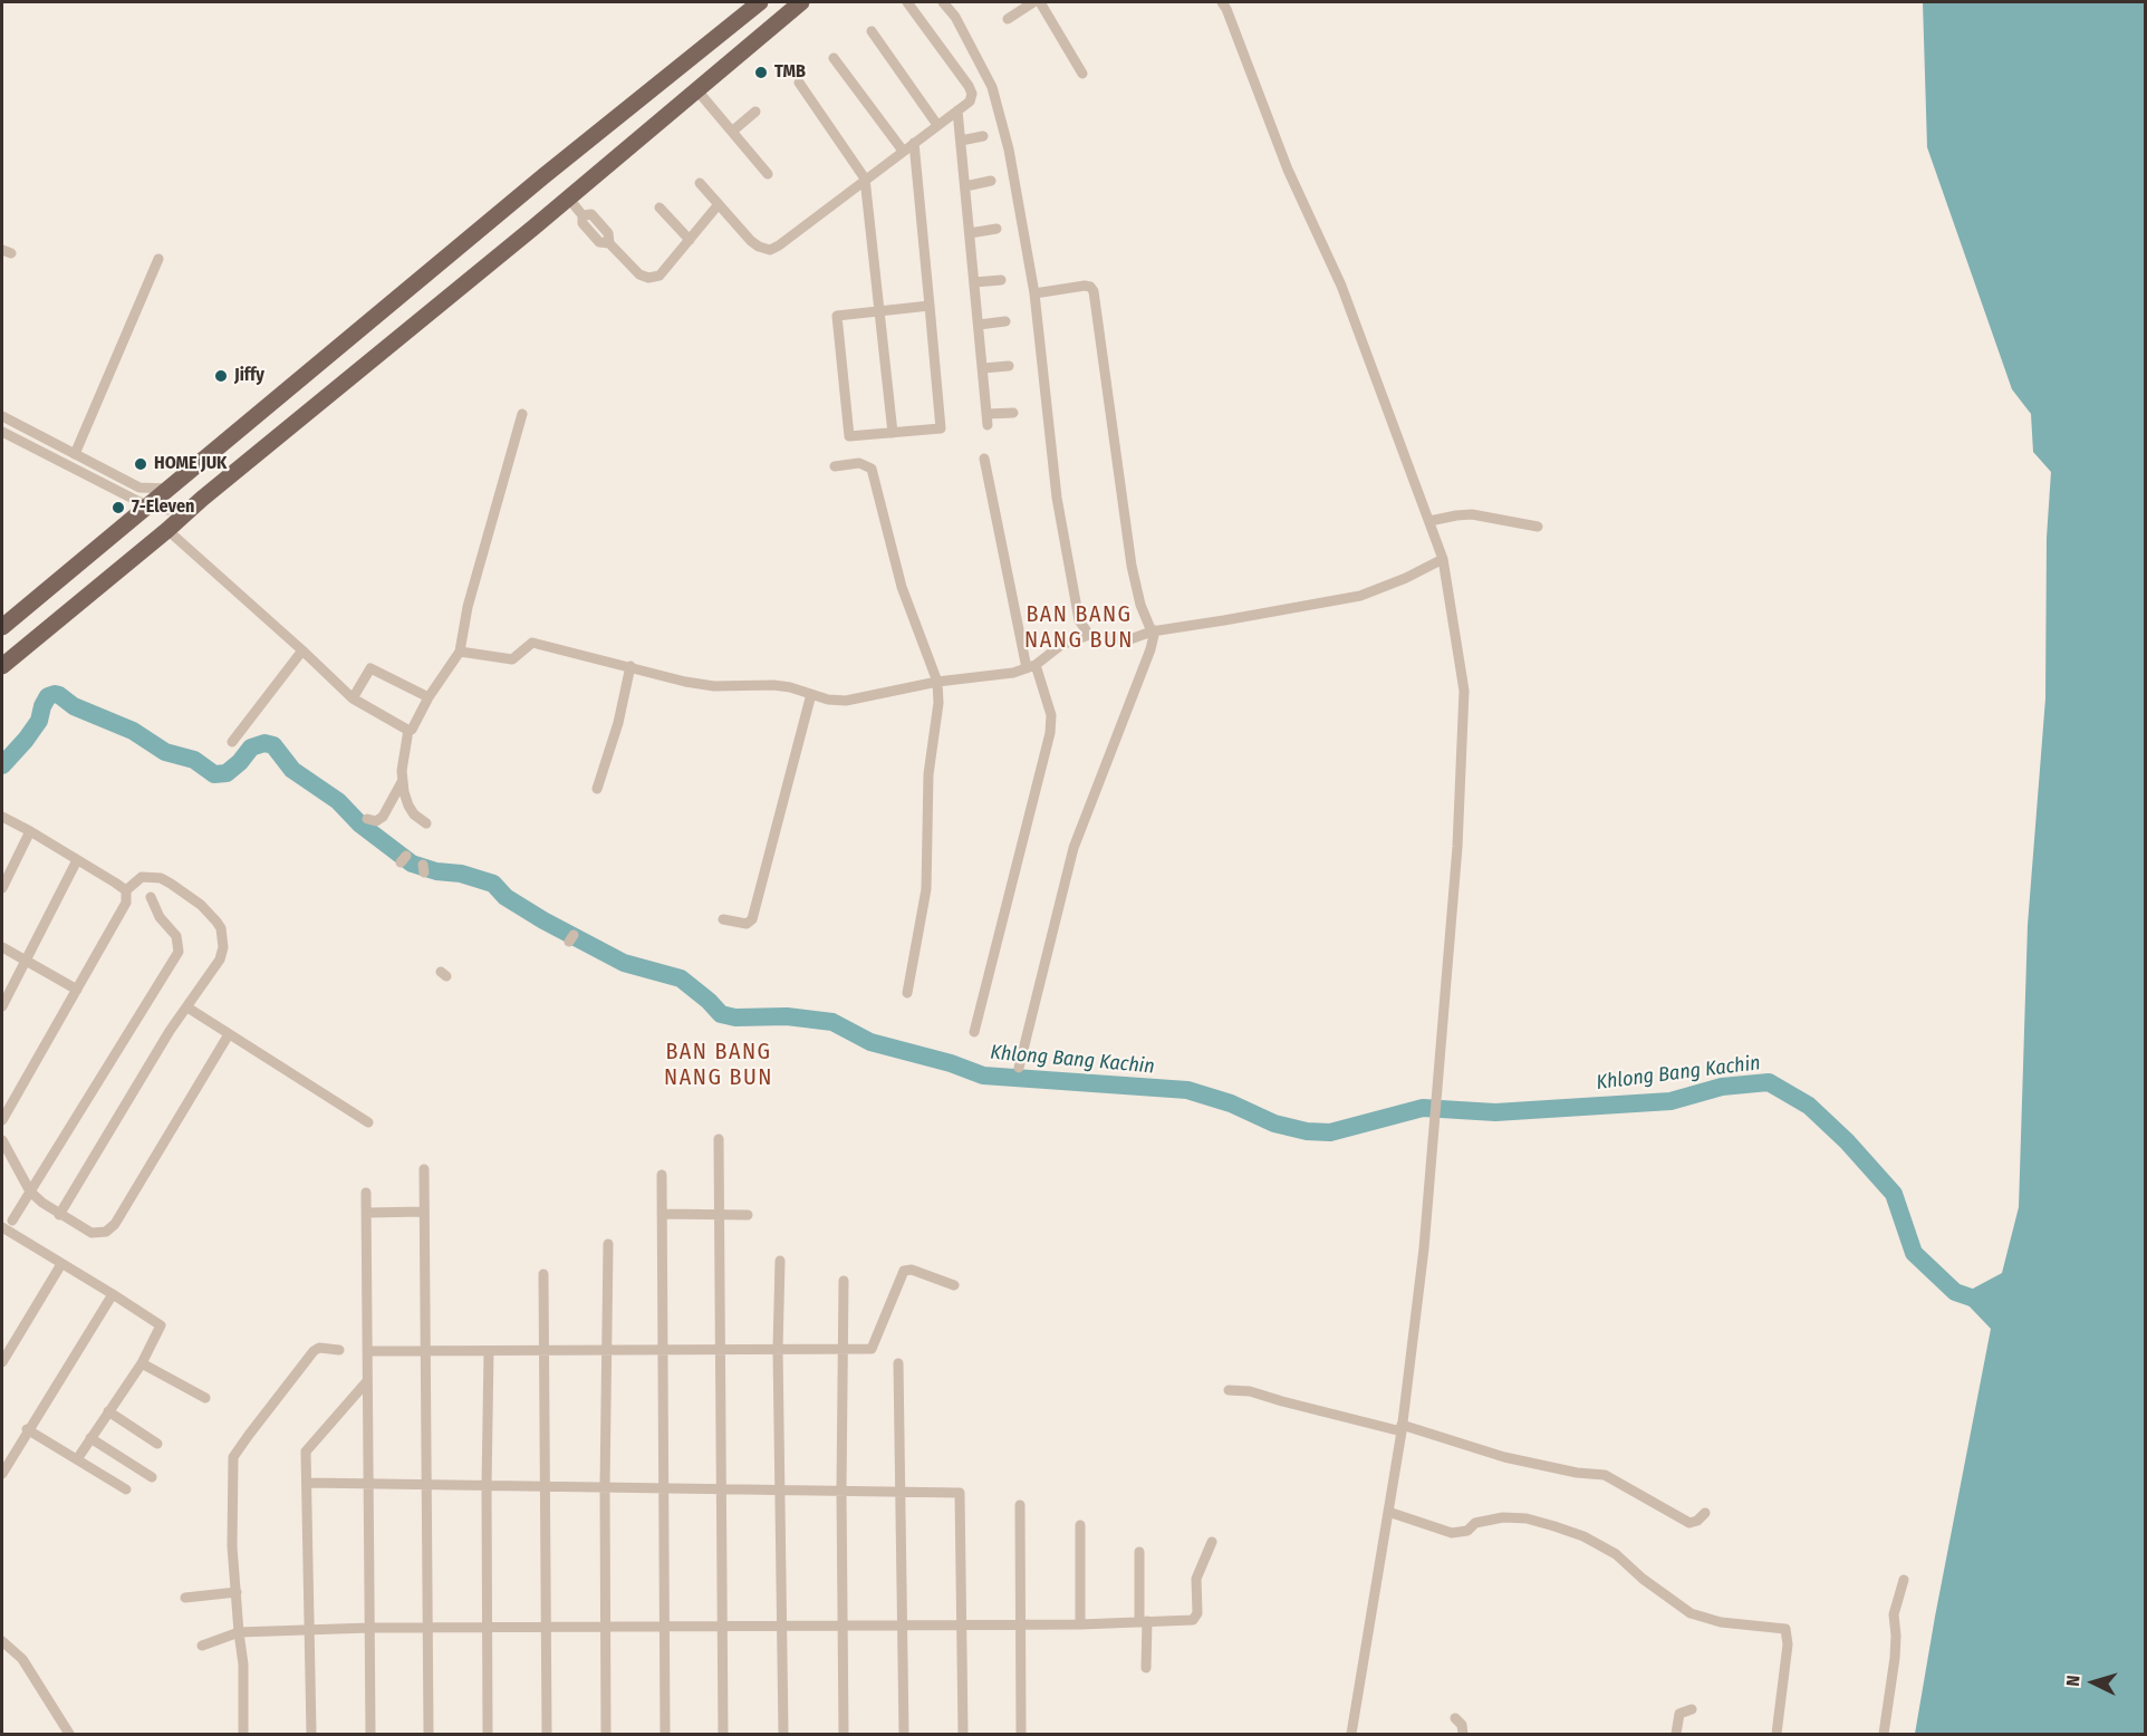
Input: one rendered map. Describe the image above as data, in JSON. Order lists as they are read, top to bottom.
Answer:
{
  "districts": ["BAN BANG NANG BUN", "BAN BANG NANG BUN"],
  "water": ["Khlong Bang Kachin"],
  "places": [
    "TMB",
    "Jiffy",
    "HOME JUK",
    "7-Eleven"
  ],
  "north": "left"
}
